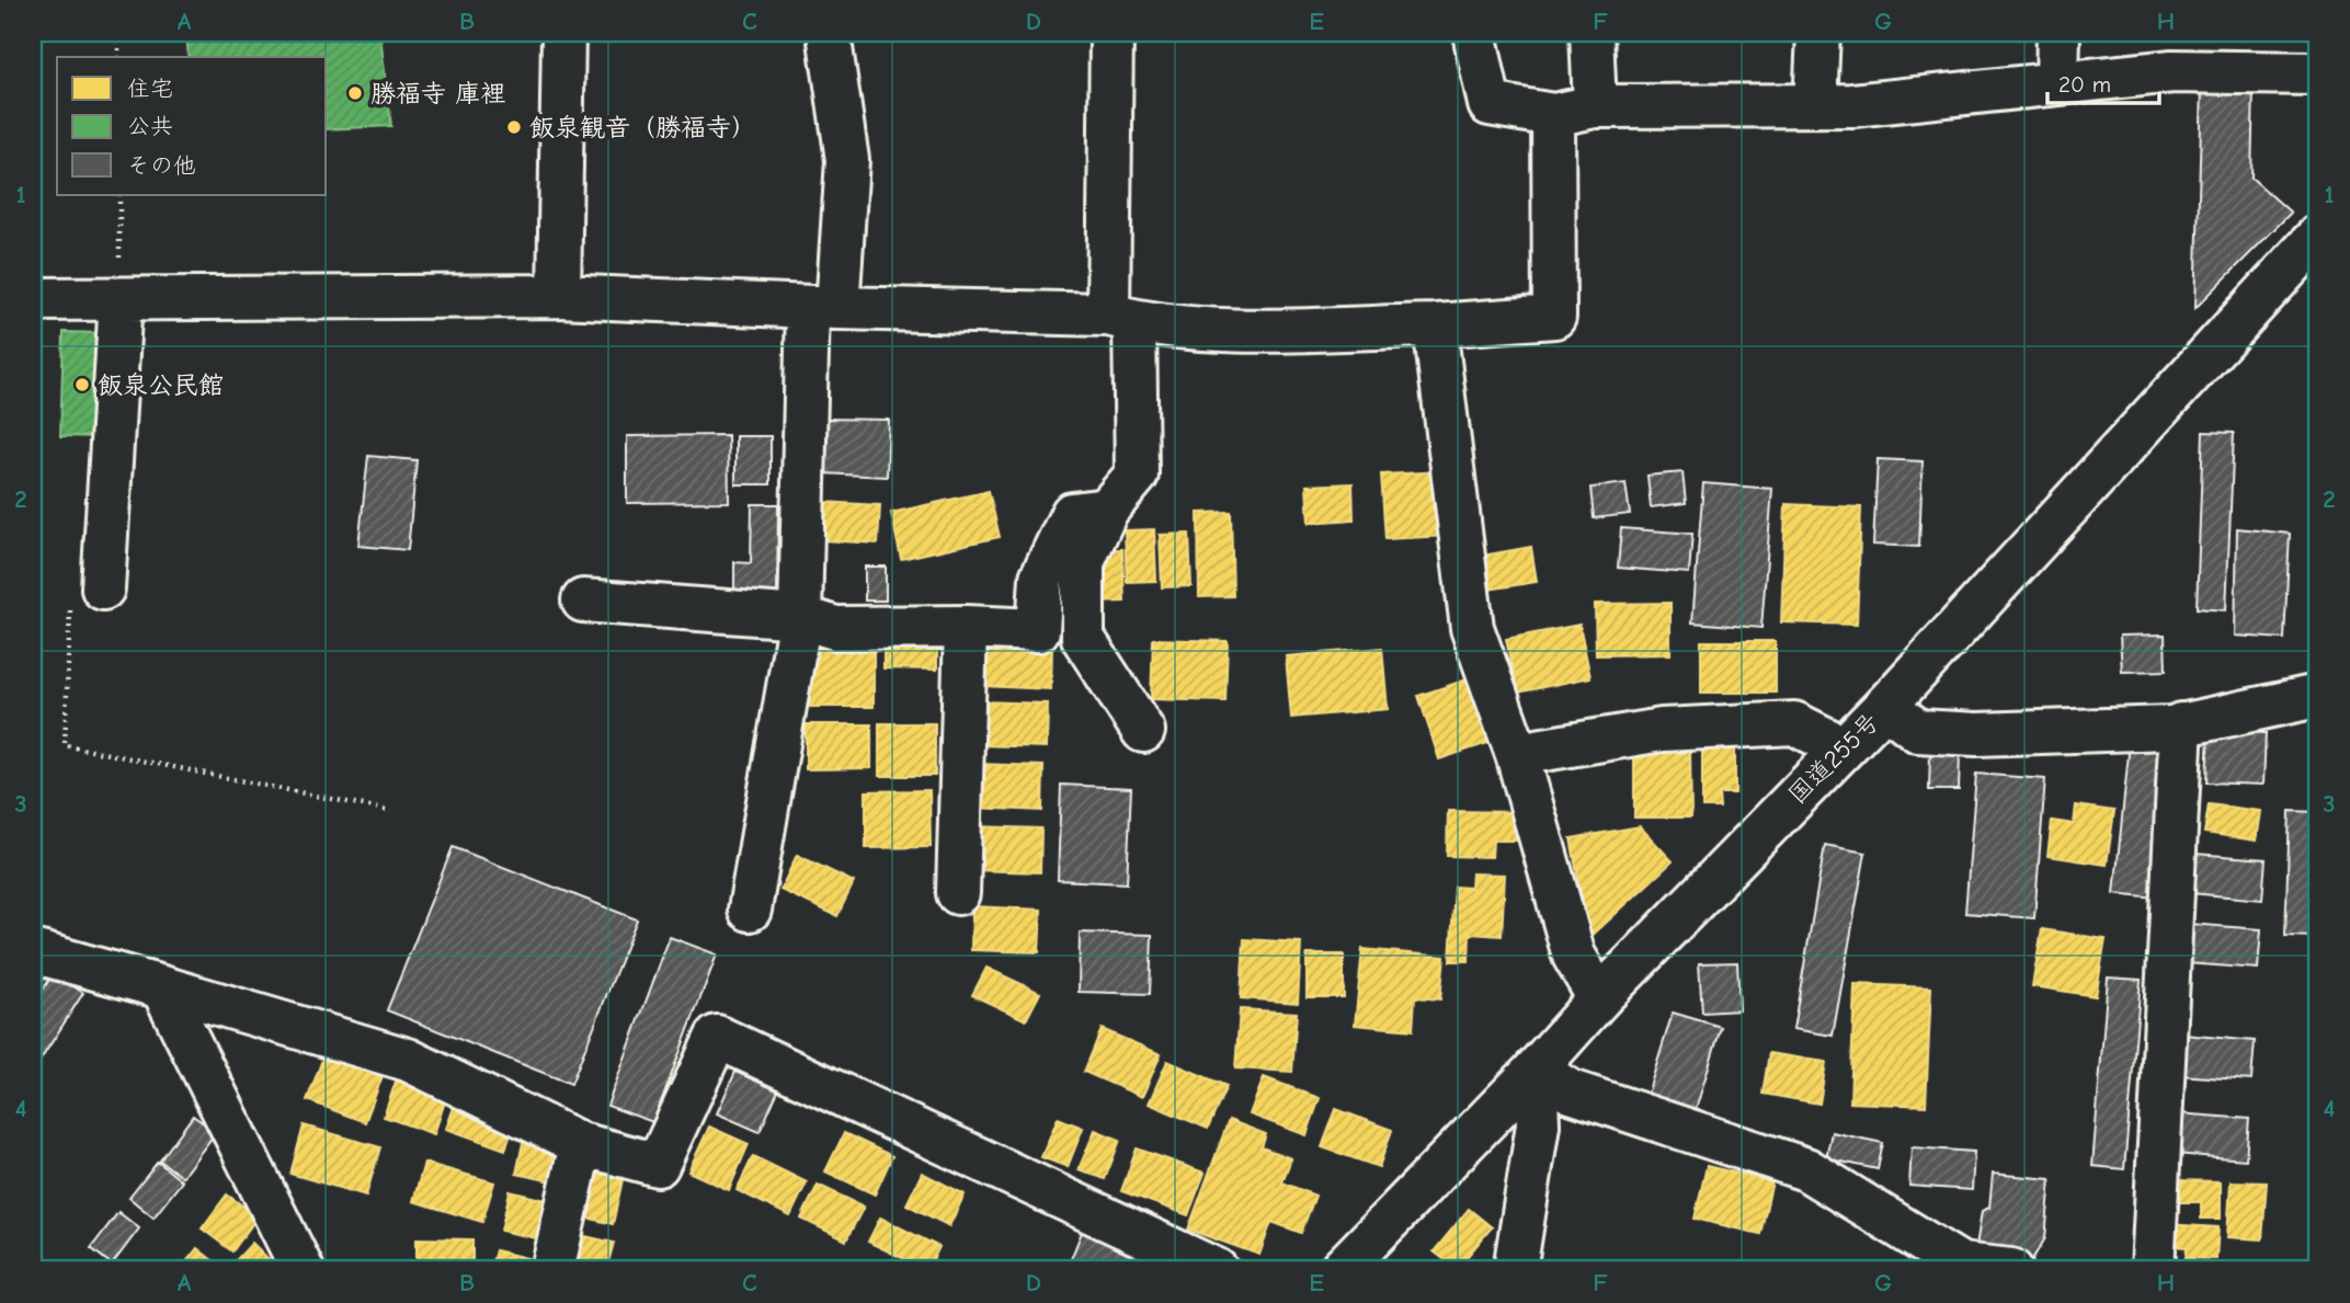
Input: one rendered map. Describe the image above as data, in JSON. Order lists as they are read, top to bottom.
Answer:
{
  "streets": {
    "main road": ["国道255号"]
  },
  "places": ["勝福寺 庫裡", "飯泉観音（勝福寺）", "飯泉公民館"],
  "legend": ["住宅", "公共", "その他"],
  "scale_bar": "20 m",
  "grid": {
    "columns": [
      "A",
      "B",
      "C",
      "D",
      "E",
      "F",
      "G",
      "H"
    ],
    "rows": [
      "1",
      "2",
      "3",
      "4"
    ]
  }
}
